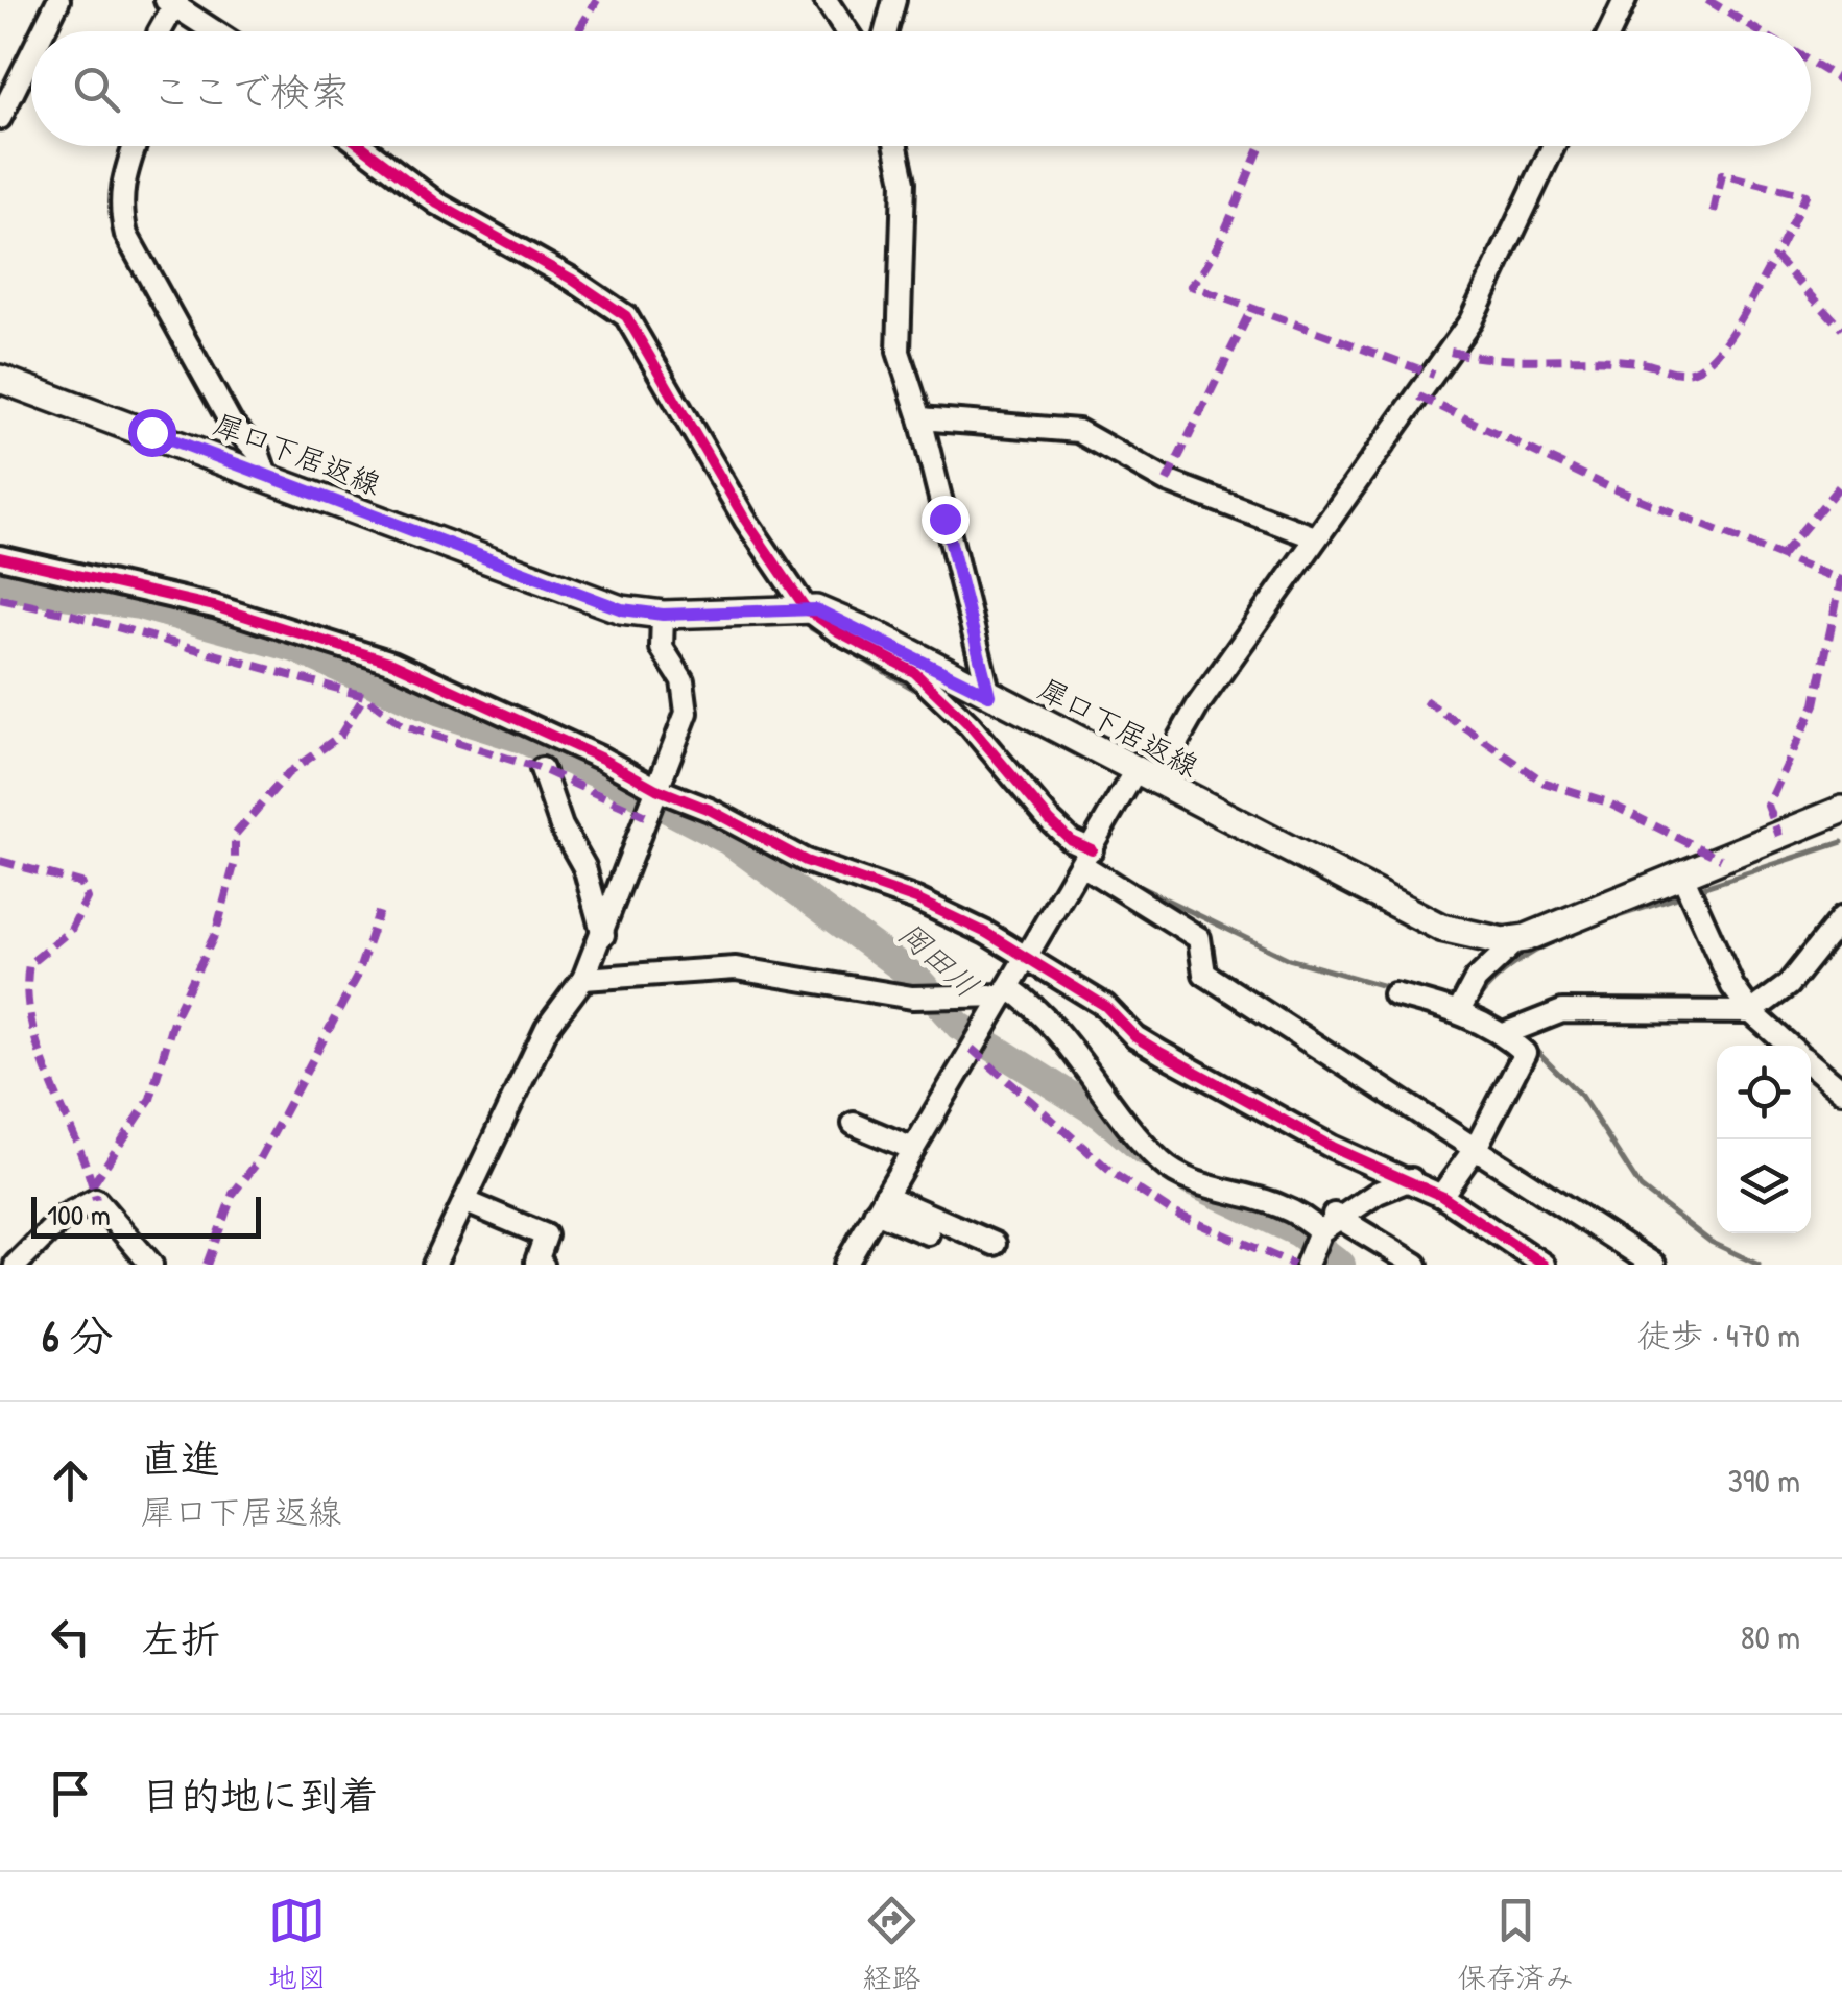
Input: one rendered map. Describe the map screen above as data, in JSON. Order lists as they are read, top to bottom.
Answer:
{
  "streets": {
    "main road": ["犀口下居返線"]
  },
  "water": ["岡田川"],
  "scale_bar": "100 m",
  "page": {
    "search": "ここで検索",
    "scale": "100 m",
    "heading": ["6 分", "徒歩 · 470 m"],
    "list": [
      ["直進", "犀口下居返線", "390 m"],
      ["左折", "80 m"],
      "目的地に到着"
    ],
    "nav": ["地図", "経路", "保存済み"]
  }
}
